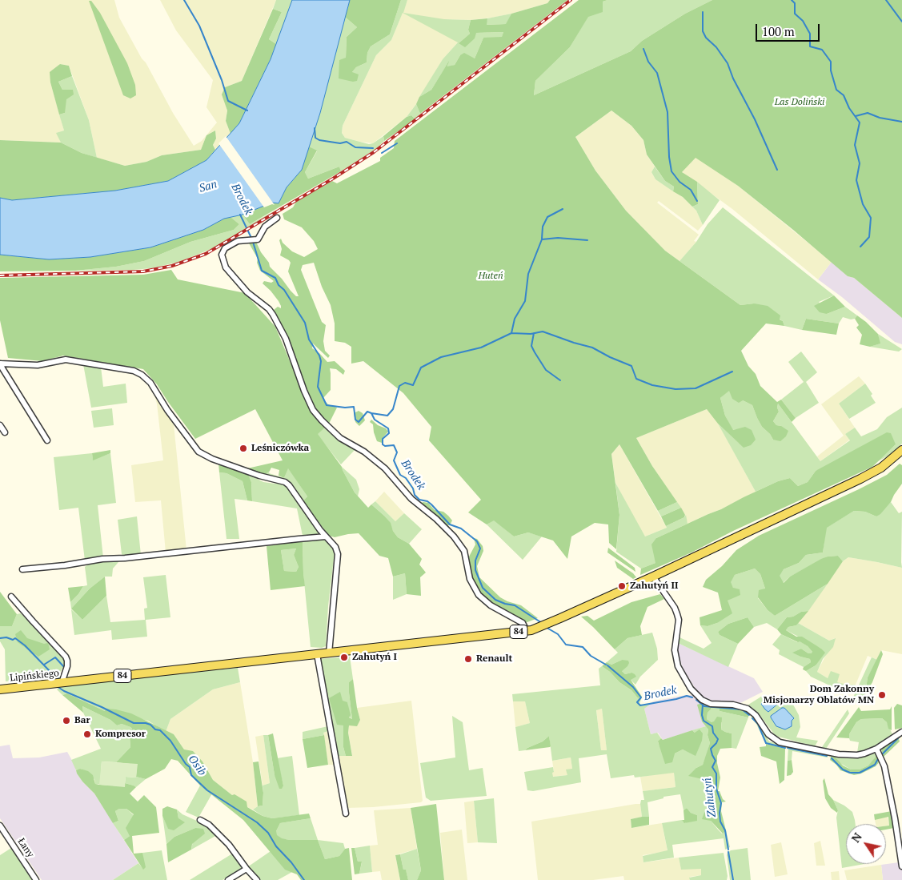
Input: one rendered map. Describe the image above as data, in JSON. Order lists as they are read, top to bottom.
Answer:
{
  "streets": {
    "main road": ["84", "Lipińskiego"],
    "street": ["Łany"]
  },
  "crossings": [
    ["84", "Lipińskiego"]
  ],
  "water": [
    "San",
    "Brodek",
    "Osib",
    "Zahutyń"
  ],
  "parks": ["Las Doliński", "Huteń"],
  "places": [
    "Leśniczówka",
    "Zahutyń II",
    "Zahutyń I",
    "Renault",
    "Dom Zakonny Misjonarzy Oblatów MN",
    "Bar",
    "Kompresor"
  ],
  "scale_bar": "100 m",
  "north": "top left"
}
